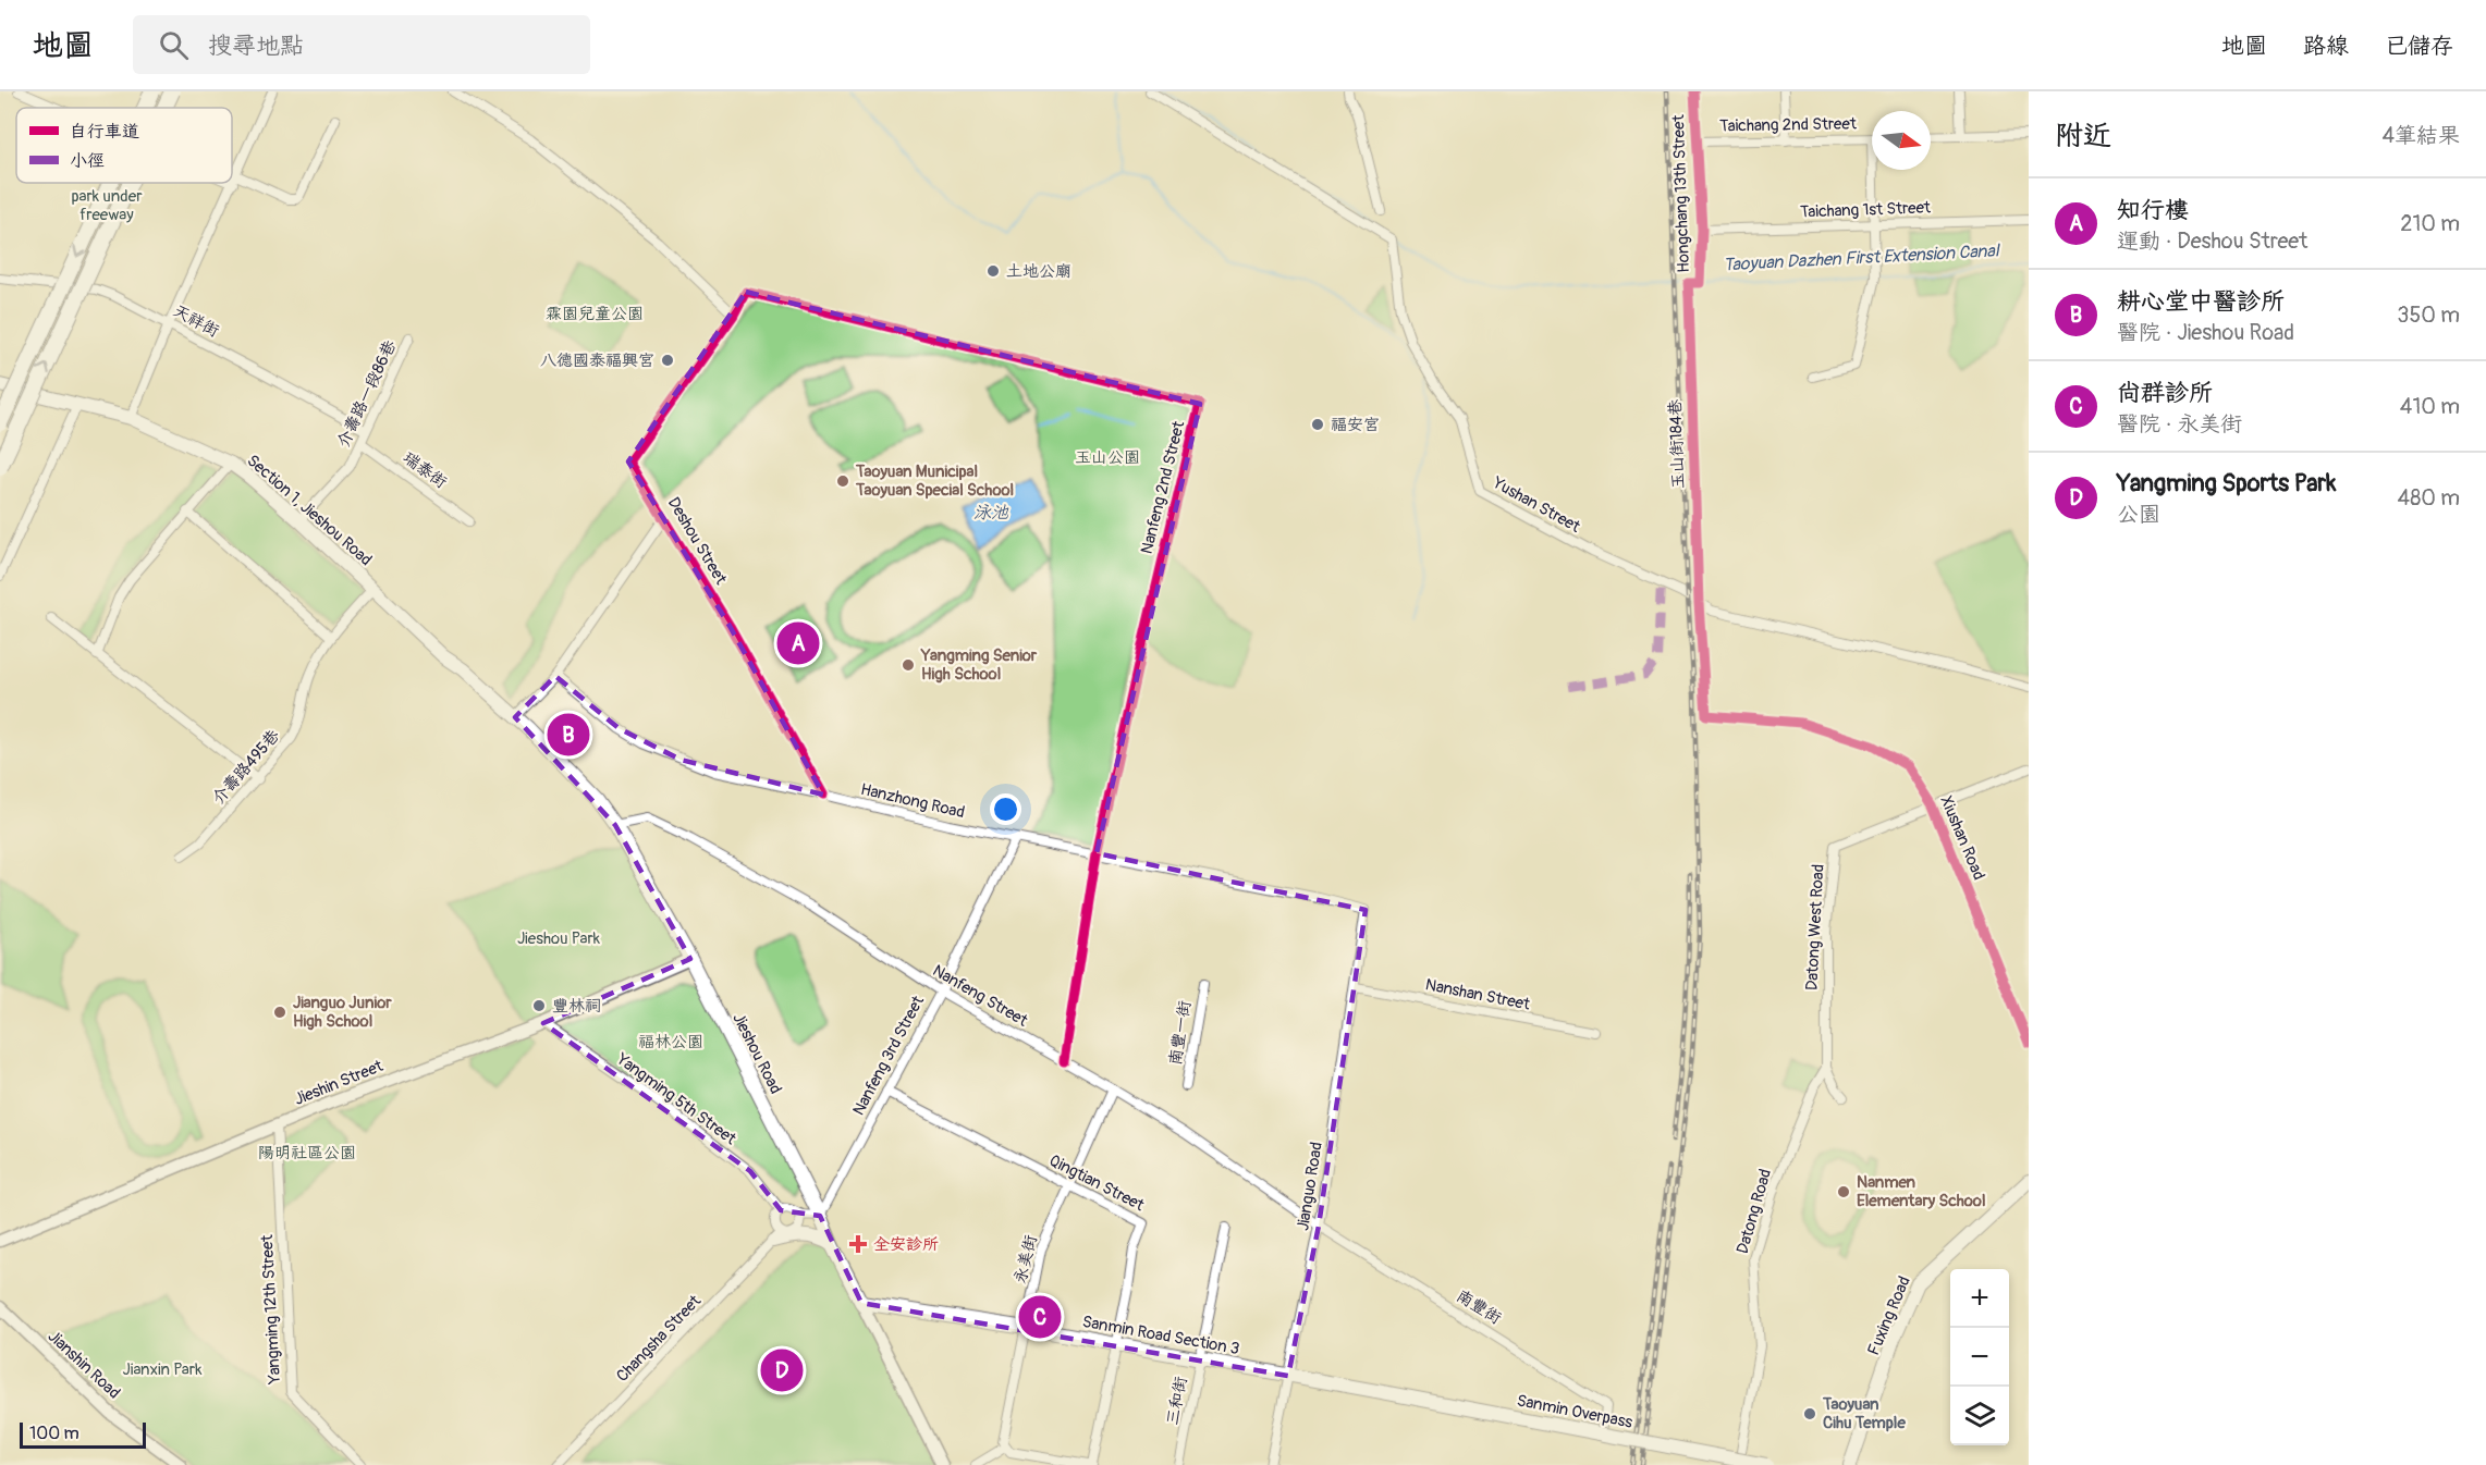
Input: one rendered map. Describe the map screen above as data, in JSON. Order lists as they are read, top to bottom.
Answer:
{
  "streets": {
    "main road": [
      "Section 1, Jieshou Road",
      "Jieshou Road",
      "Fuxing Road",
      "Sanmin Road Section 3",
      "Sanmin Overpass"
    ],
    "street": [
      "Taichang 2nd Street",
      "Hongchang 13th Street",
      "Taichang 1st Street",
      "天祥街",
      "介壽路一段86巷",
      "玉山街184巷",
      "瑞泰街",
      "Nanfeng 2nd Street",
      "Yushan Street",
      "Deshou Street",
      "介壽路495巷",
      "Hanzhong Road",
      "Xiushan Road",
      "Datong West Road",
      "Nanshan Street",
      "Nanfeng Street",
      "南豐一街",
      "Nanfeng 3rd Street",
      "Jieshin Street",
      "Yangming 5th Street",
      "Qingtian Street",
      "Jianguo Road",
      "永美街",
      "南豐街",
      "Yangming 12th Street",
      "Changsha Street",
      "Jianshin Road",
      "三和街"
    ]
  },
  "crossings": [
    ["Taichang 2nd Street", "Hongchang 13th Street"],
    ["Hongchang 13th Street", "Taichang 1st Street"],
    ["Hongchang 13th Street", "玉山街184巷"],
    ["天祥街", "介壽路一段86巷"],
    ["介壽路一段86巷", "瑞泰街"],
    ["介壽路一段86巷", "Section 1, Jieshou Road"],
    ["玉山街184巷", "Yushan Street"],
    ["玉山街184巷", "Xiushan Road"],
    ["Nanfeng 2nd Street", "Deshou Street"],
    ["Nanfeng 2nd Street", "Hanzhong Road"],
    ["Nanfeng 2nd Street", "Nanfeng Street"],
    ["Yushan Street", "Xiushan Road"],
    ["Section 1, Jieshou Road", "介壽路495巷"],
    ["Section 1, Jieshou Road", "Jieshou Road"],
    ["Deshou Street", "Hanzhong Road"],
    ["Deshou Street", "Jieshou Road"],
    ["Hanzhong Road", "Nanfeng 3rd Street"],
    ["Hanzhong Road", "Jianguo Road"],
    ["Xiushan Road", "Datong West Road"],
    ["Nanshan Street", "Jianguo Road"],
    ["Nanfeng Street", "Jieshou Road"],
    ["Nanfeng Street", "Nanfeng 3rd Street"],
    ["Nanfeng Street", "Jianguo Road"],
    ["Nanfeng Street", "永美街"],
    ["Nanfeng Street", "南豐街"],
    ["Jieshou Road", "Nanfeng 3rd Street"],
    ["Jieshou Road", "Jieshin Street"],
    ["Jieshou Road", "Sanmin Road Section 3"],
    ["Nanfeng 3rd Street", "Qingtian Street"],
    ["Jieshin Street", "Yangming 5th Street"],
    ["Jieshin Street", "Yangming 12th Street"],
    ["Yangming 5th Street", "Changsha Street"],
    ["Qingtian Street", "永美街"],
    ["Qingtian Street", "Sanmin Road Section 3"],
    ["Jianguo Road", "南豐街"],
    ["Jianguo Road", "Sanmin Road Section 3"],
    ["永美街", "Sanmin Road Section 3"],
    ["Sanmin Road Section 3", "三和街"],
    ["Sanmin Road Section 3", "Sanmin Overpass"]
  ],
  "water": ["Taoyuan Dazhen First Extension Canal", "泳池"],
  "parks": [
    "park under freeway",
    "霖園兒童公園",
    "玉山公園",
    "Jieshou Park",
    "福林公園",
    "陽明社區公園",
    "Jianxin Park"
  ],
  "places": {
    "other": [
      "土地公廟",
      "八德國泰福興宮",
      "福安宮",
      "Taoyuan Municipal Taoyuan Special School",
      "Yangming Senior High School",
      "豐林祠",
      "Jianguo Junior High School",
      "Nanmen Elementary School",
      "Taoyuan Cihu Temple"
    ],
    "health": ["全安診所"]
  },
  "legend": ["自行車道", "小徑"],
  "scale_bar": "100 m",
  "north": "right",
  "page": {
    "header": "地圖",
    "search": "搜尋地點",
    "nav": ["地圖", "路線", "已儲存"],
    "heading": ["附近", "4筆結果"],
    "list": [
      {
        "mark": "A",
        "name": "知行樓",
        "note": "運動 · Deshou Street",
        "value": "210 m"
      },
      {
        "mark": "B",
        "name": "耕心堂中醫診所",
        "note": "醫院 · Jieshou Road",
        "value": "350 m"
      },
      {
        "mark": "C",
        "name": "尚群診所",
        "note": "醫院 · 永美街",
        "value": "410 m"
      },
      {
        "mark": "D",
        "name": "Yangming Sports Park",
        "note": "公園",
        "value": "480 m"
      }
    ],
    "pins": [
      "A",
      "B",
      "C",
      "D"
    ],
    "map_buttons": ["+", "−"],
    "scale": "100 m"
  }
}
